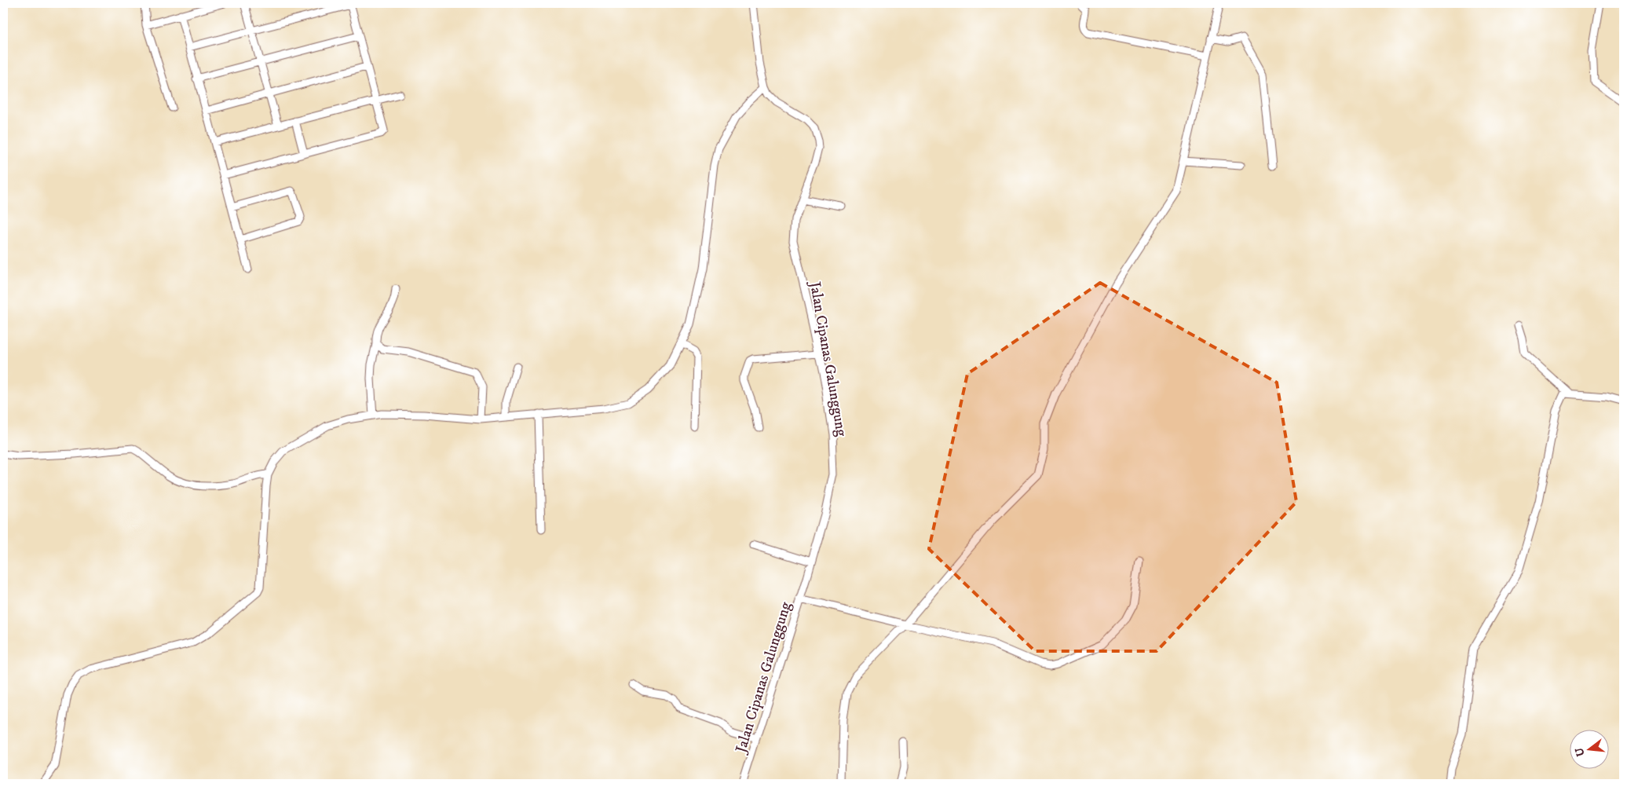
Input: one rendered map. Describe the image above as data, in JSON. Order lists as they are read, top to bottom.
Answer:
{
  "streets": {
    "street": ["Jalan Cipanas Galunggung"]
  },
  "north": "left"
}
